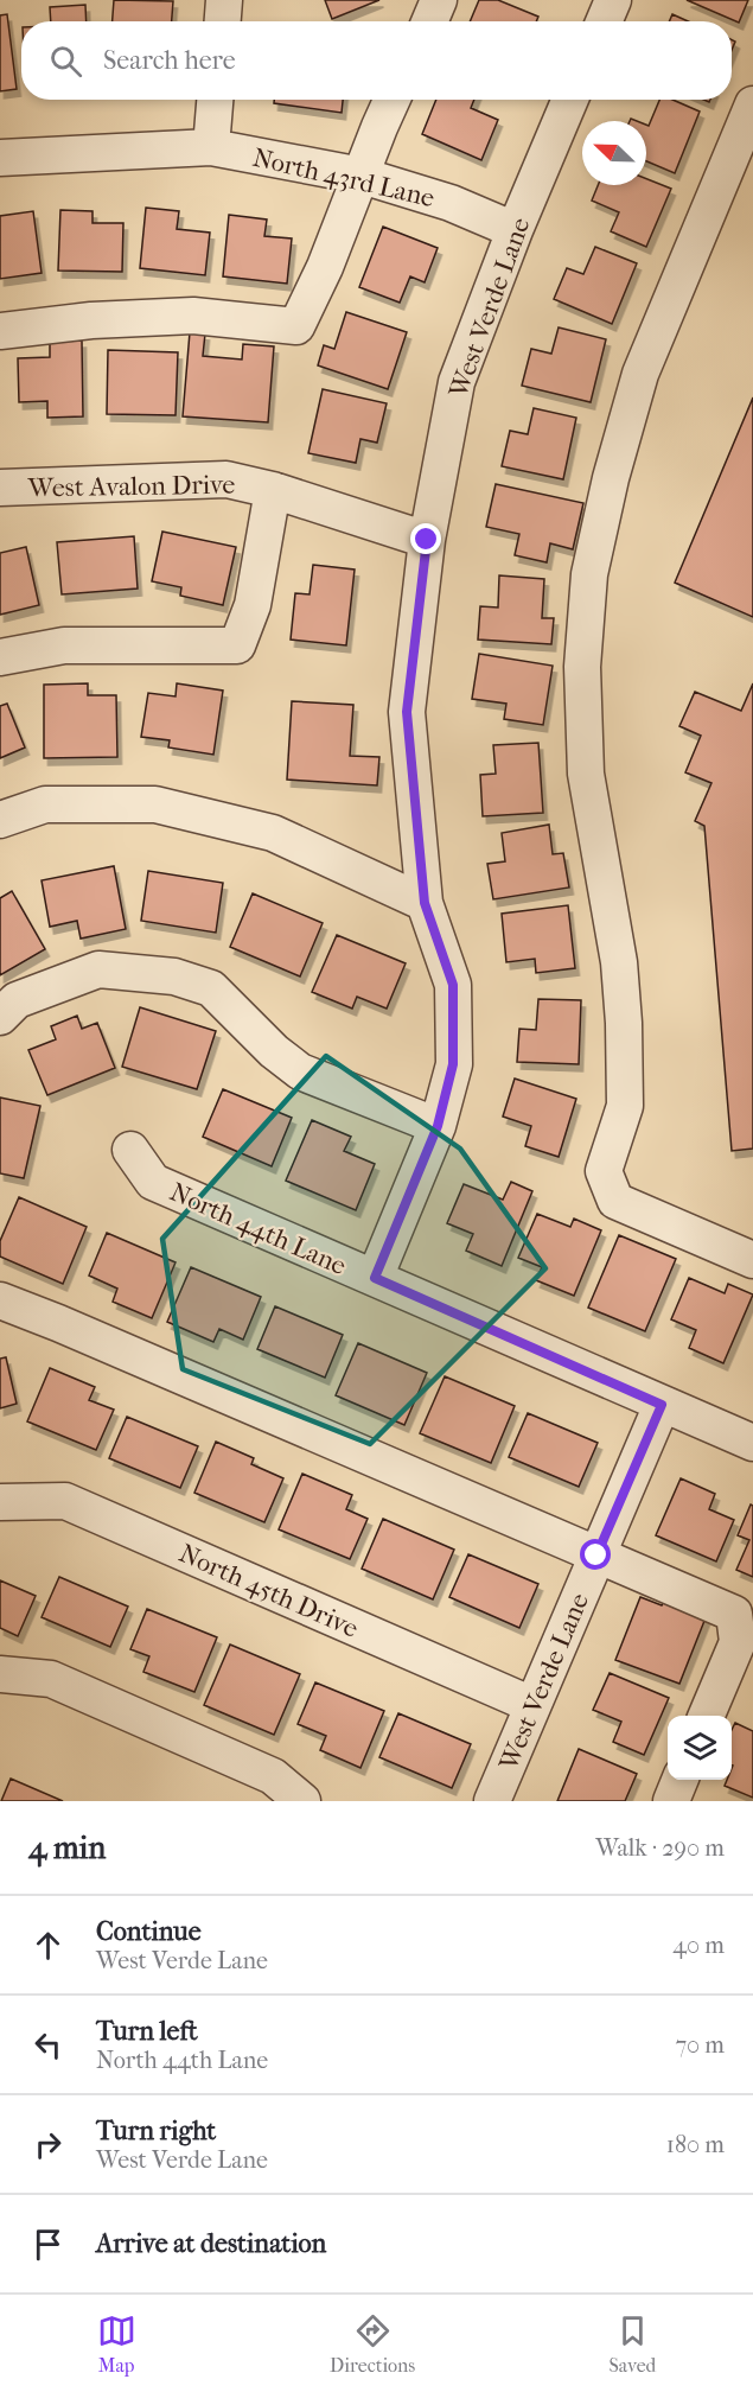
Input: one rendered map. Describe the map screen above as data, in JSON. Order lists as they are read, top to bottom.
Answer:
{
  "streets": {
    "street": [
      "North 43rd Lane",
      "West Verde Lane",
      "West Avalon Drive",
      "North 44th Lane",
      "North 45th Drive"
    ]
  },
  "crossings": [
    ["North 43rd Lane", "West Verde Lane"],
    ["West Verde Lane", "West Avalon Drive"],
    ["West Verde Lane", "North 44th Lane"],
    ["West Verde Lane", "North 45th Drive"]
  ],
  "north": "top left",
  "page": {
    "search": "Search here",
    "heading": ["4 min", "Walk · 290 m"],
    "list": [
      ["Continue", "West Verde Lane", "40 m"],
      ["Turn left", "North 44th Lane", "70 m"],
      ["Turn right", "West Verde Lane", "180 m"],
      "Arrive at destination"
    ],
    "nav": ["Map", "Directions", "Saved"]
  }
}
